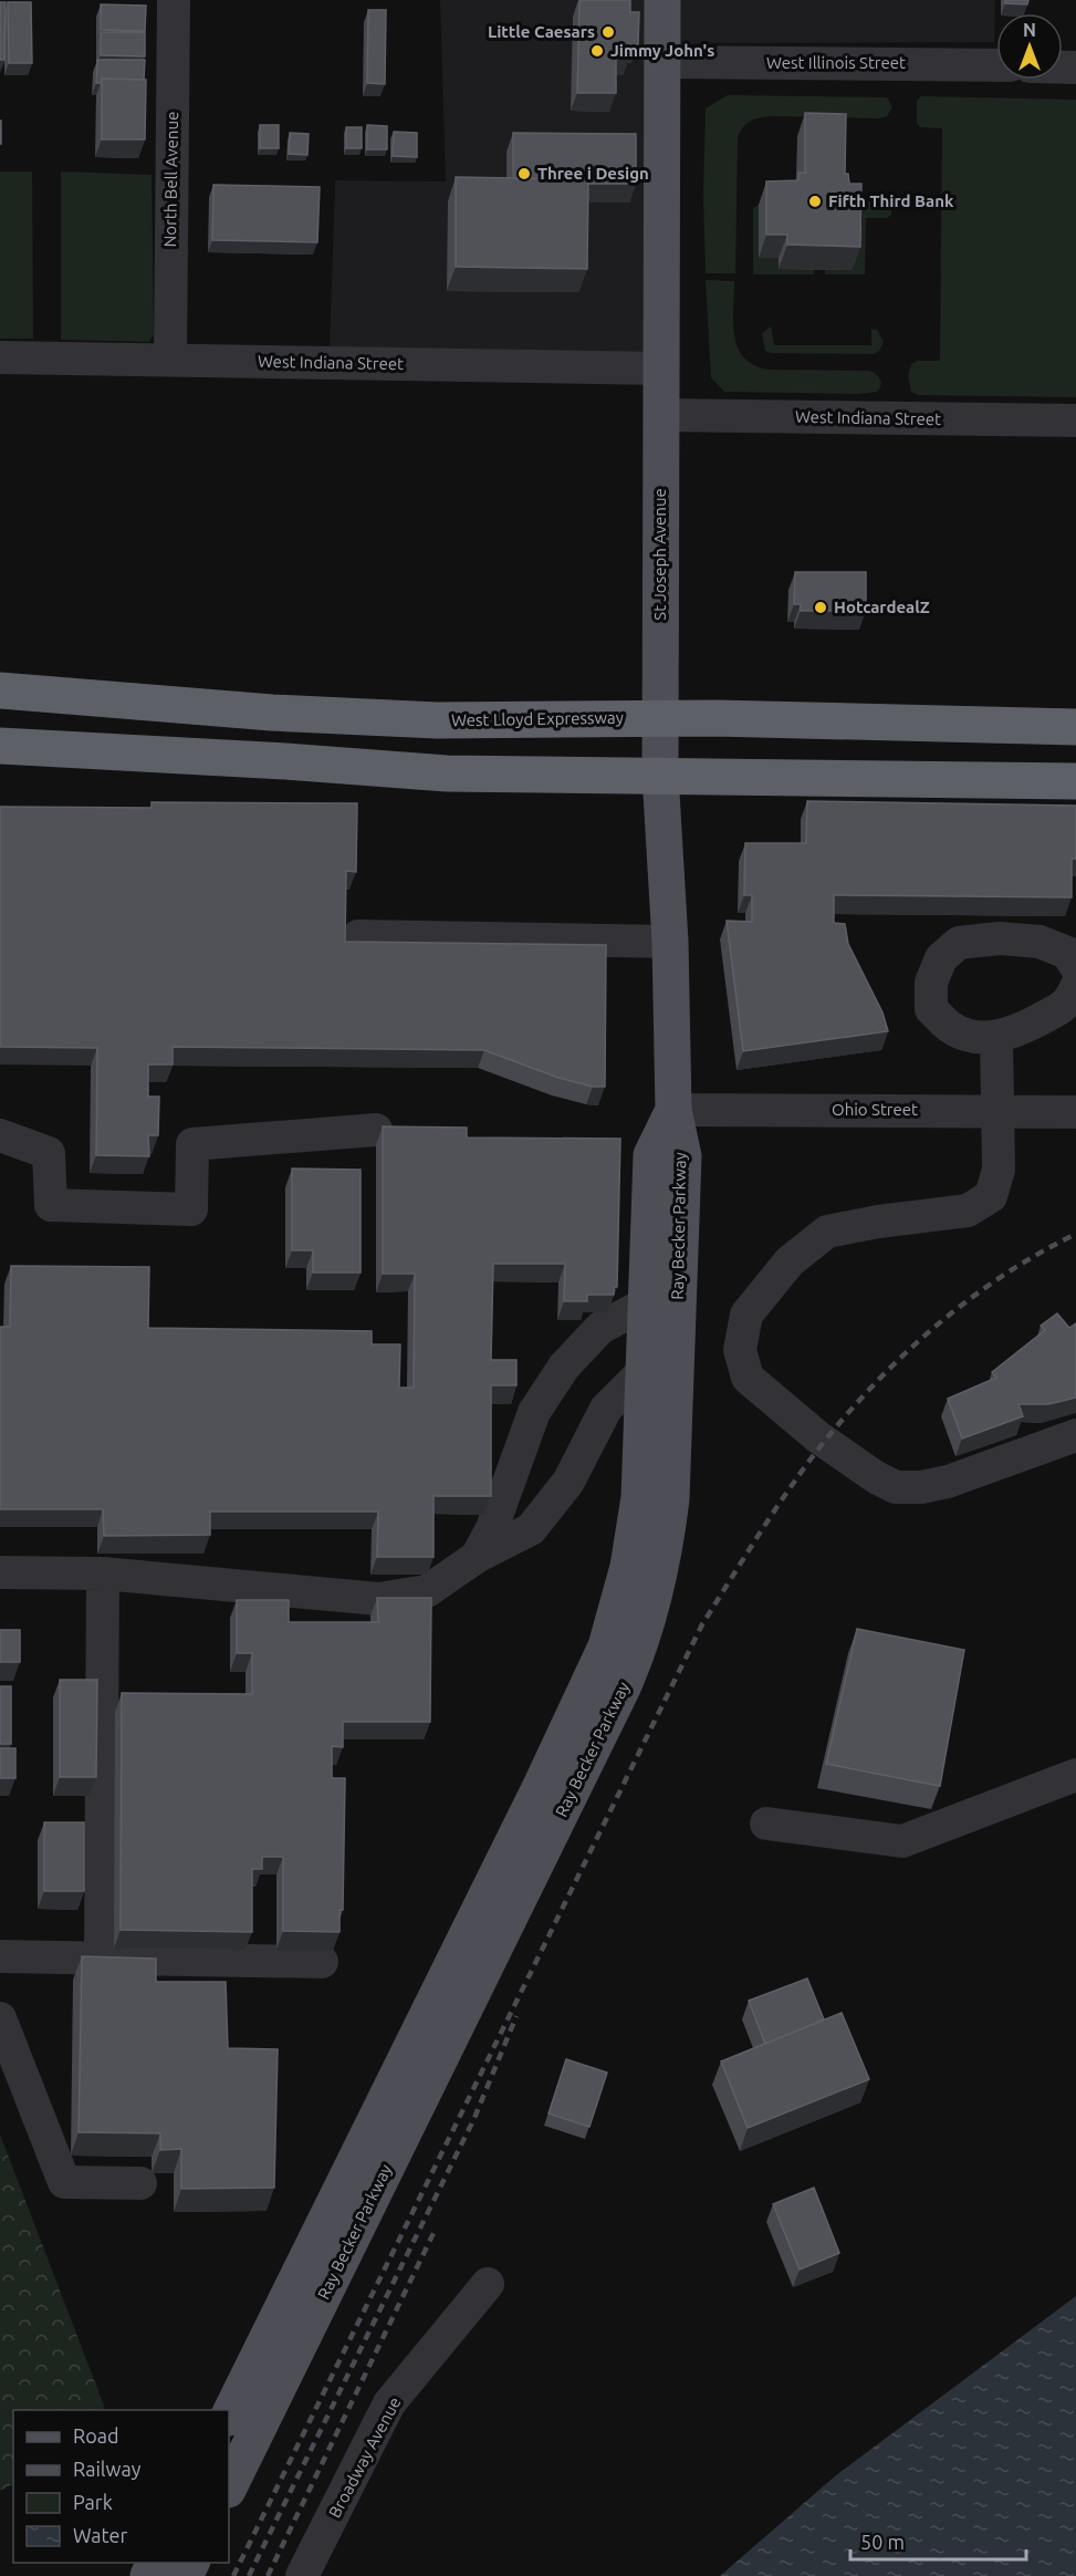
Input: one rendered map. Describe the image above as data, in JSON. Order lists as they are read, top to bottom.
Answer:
{
  "streets": {
    "highway": ["West Lloyd Expressway"],
    "main road": ["St Joseph Avenue", "Ray Becker Parkway"],
    "street": [
      "West Illinois Street",
      "North Bell Avenue",
      "West Indiana Street",
      "Ohio Street",
      "Broadway Avenue"
    ]
  },
  "crossings": [
    ["West Illinois Street", "St Joseph Avenue"],
    ["North Bell Avenue", "West Indiana Street"],
    ["West Indiana Street", "St Joseph Avenue"],
    ["St Joseph Avenue", "West Lloyd Expressway"],
    ["St Joseph Avenue", "Ohio Street"],
    ["St Joseph Avenue", "Ray Becker Parkway"],
    ["Ohio Street", "Ray Becker Parkway"]
  ],
  "places": [
    "Little Caesars",
    "Jimmy John's",
    "Three i Design",
    "Fifth Third Bank",
    "HotcardealZ"
  ],
  "legend": [
    "Road",
    "Railway",
    "Park",
    "Water"
  ],
  "scale_bar": "50 m",
  "north": "top"
}
